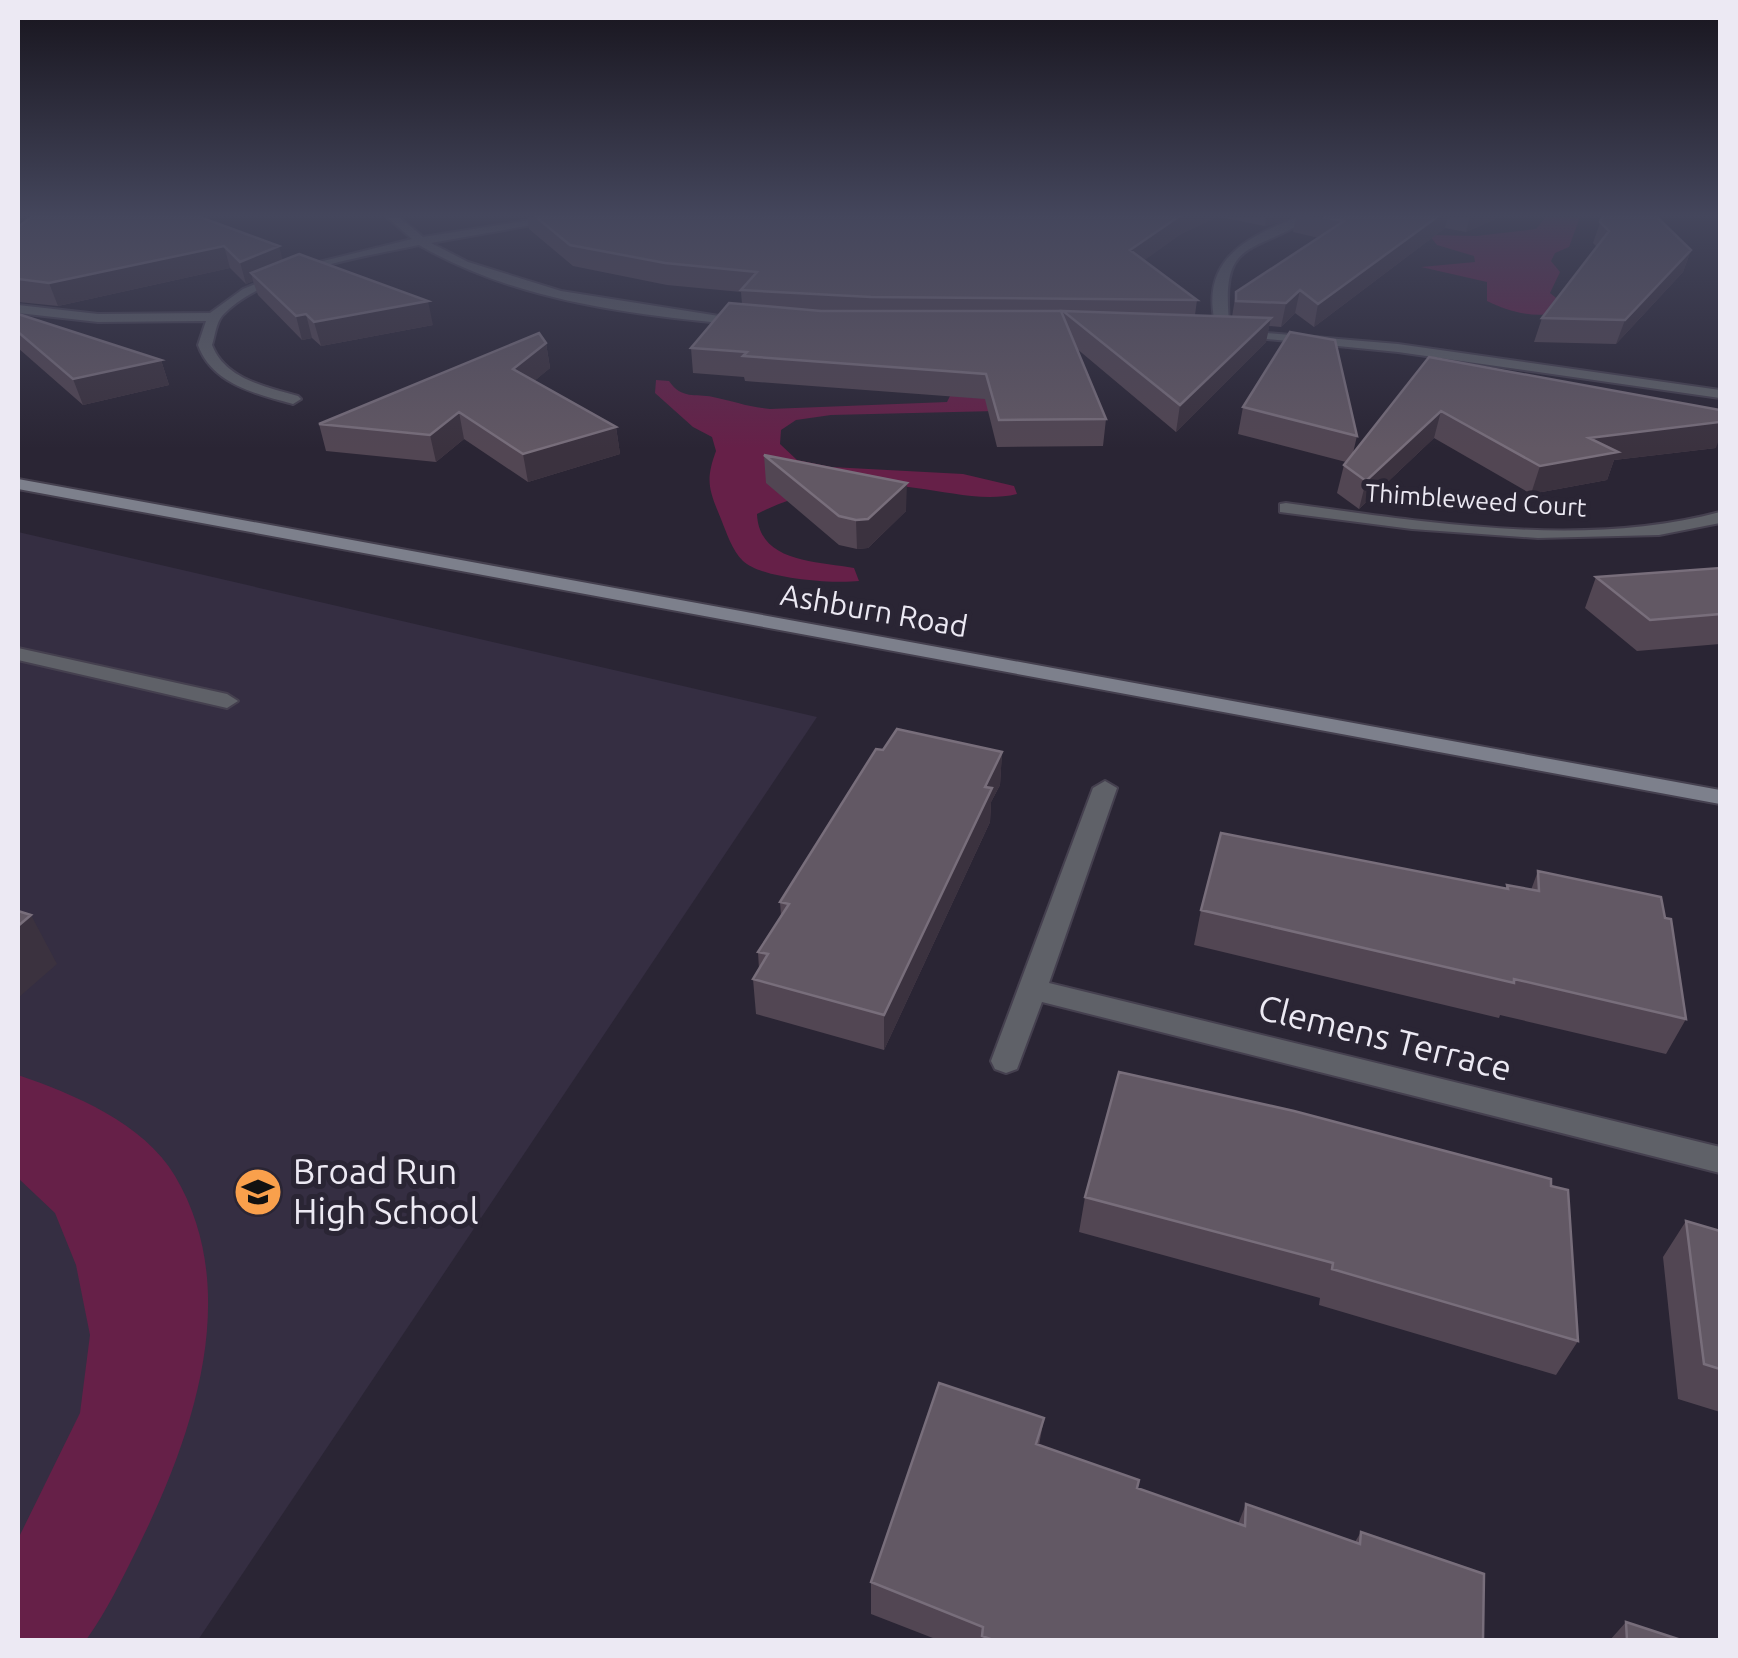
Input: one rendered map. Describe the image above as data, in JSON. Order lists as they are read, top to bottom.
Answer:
{
  "streets": {
    "main road": ["Ashburn Road"],
    "street": ["Thimbleweed Court", "Clemens Terrace"]
  },
  "places": {
    "school or university": ["Broad Run High School"]
  }
}
